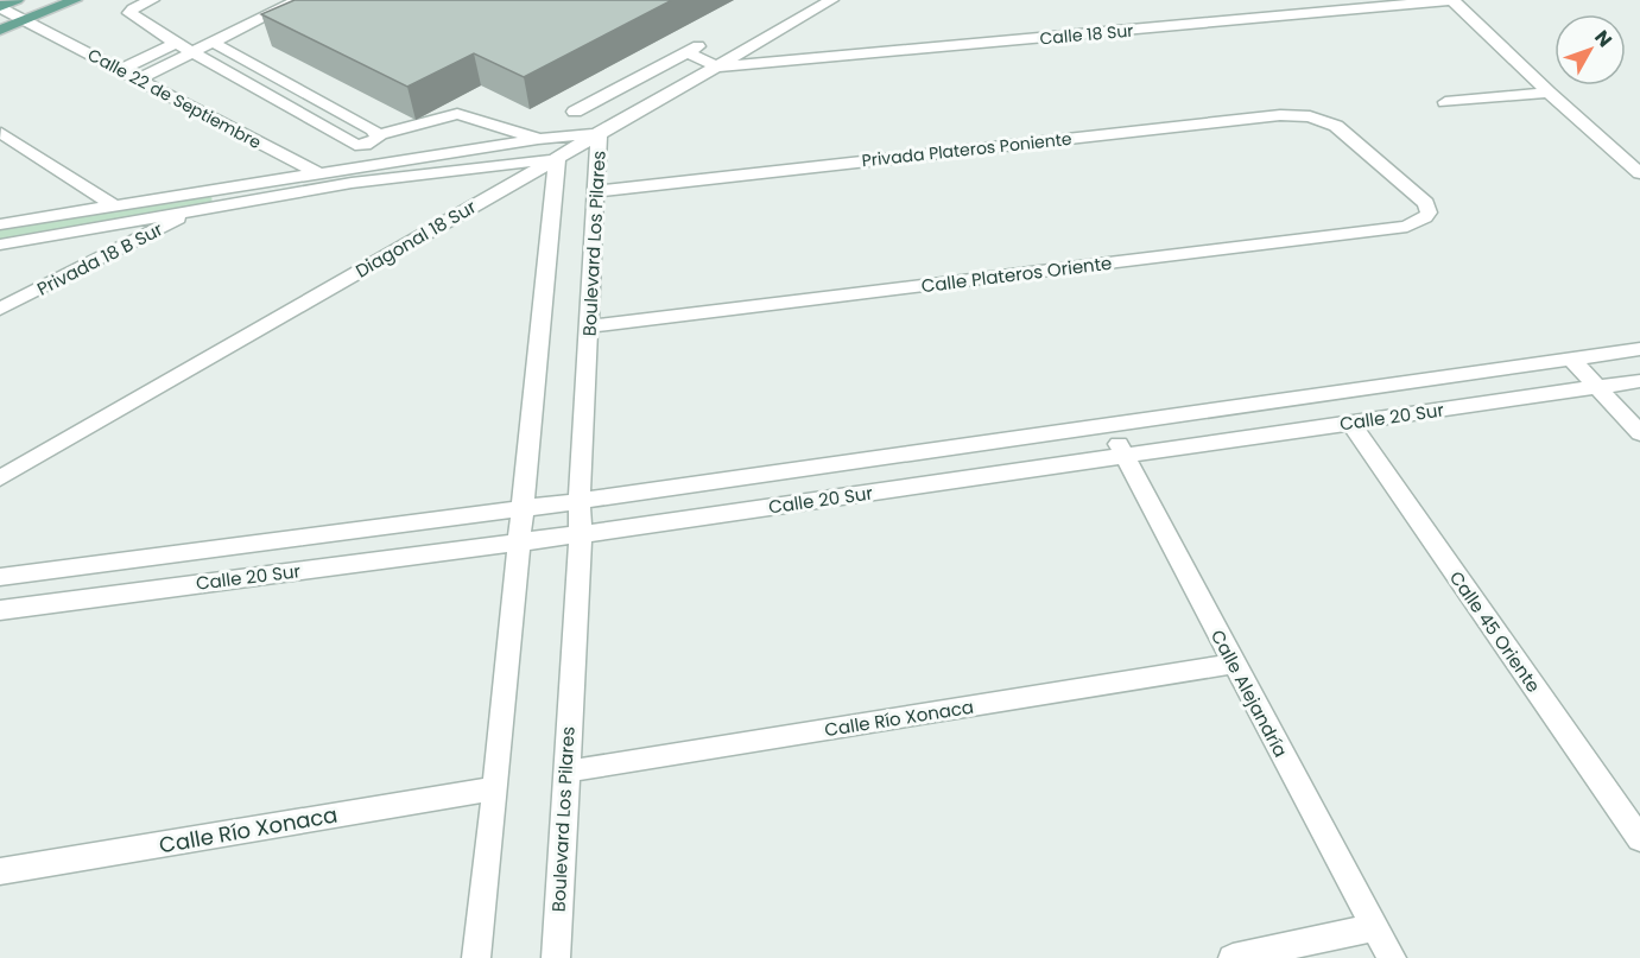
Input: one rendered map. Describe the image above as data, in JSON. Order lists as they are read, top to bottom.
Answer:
{
  "streets": {
    "street": [
      "Calle 18 Sur",
      "Calle 22 de Septiembre",
      "Privada Plateros Poniente",
      "Diagonal 18 Sur",
      "Boulevard Los Pilares",
      "Privada 18 B Sur",
      "Calle Plateros Oriente",
      "Calle 20 Sur",
      "Calle 45 Oriente",
      "Calle Alejandría",
      "Calle Río Xonaca"
    ]
  },
  "crossings": [
    ["Calle 18 Sur", "Diagonal 18 Sur"],
    ["Calle 22 de Septiembre", "Boulevard Los Pilares"],
    ["Privada Plateros Poniente", "Boulevard Los Pilares"],
    ["Privada Plateros Poniente", "Calle Plateros Oriente"],
    ["Diagonal 18 Sur", "Boulevard Los Pilares"],
    ["Boulevard Los Pilares", "Calle Plateros Oriente"],
    ["Boulevard Los Pilares", "Calle 20 Sur"],
    ["Boulevard Los Pilares", "Calle Río Xonaca"],
    ["Calle 20 Sur", "Calle 45 Oriente"],
    ["Calle 20 Sur", "Calle Alejandría"],
    ["Calle Alejandría", "Calle Río Xonaca"]
  ],
  "north": "top right"
}
